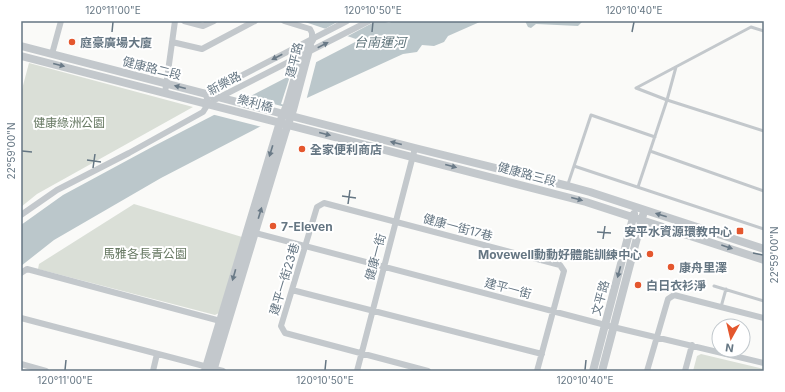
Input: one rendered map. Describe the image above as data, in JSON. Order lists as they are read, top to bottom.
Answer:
{
  "streets": {
    "street": [
      "建平路",
      "健康路二段",
      "新樂路",
      "樂利橋",
      "健康路三段",
      "健康一街17巷",
      "健康一街",
      "建平一街23巷",
      "建平一街",
      "文平路"
    ]
  },
  "crossings": [
    ["建平路", "新樂路"],
    ["建平路", "樂利橋"],
    ["建平路", "健康路三段"],
    ["建平路", "建平一街"],
    ["健康路二段", "新樂路"],
    ["健康路二段", "樂利橋"],
    ["樂利橋", "健康路三段"],
    ["健康路三段", "健康一街"],
    ["健康路三段", "文平路"],
    ["健康一街17巷", "健康一街"],
    ["健康一街17巷", "建平一街23巷"],
    ["健康一街17巷", "建平一街"],
    ["健康一街", "建平一街23巷"],
    ["健康一街", "建平一街"],
    ["建平一街23巷", "建平一街"],
    ["建平一街", "文平路"]
  ],
  "water": ["台南運河"],
  "parks": ["健康綠洲公園", "馬雅各長青公園"],
  "places": {
    "other": [
      "庭豪廣場大廈",
      "全家便利商店",
      "7-Eleven",
      "Movewell動動好體能訓練中心",
      "康舟里澤",
      "白日衣衫淨"
    ],
    "transit": ["安平水資源環教中心"]
  },
  "north": "bottom",
  "coordinates": [
    "120°11'00\"E",
    "120°10'50\"E",
    "120°10'40\"E",
    "22°59'00\"N"
  ]
}
